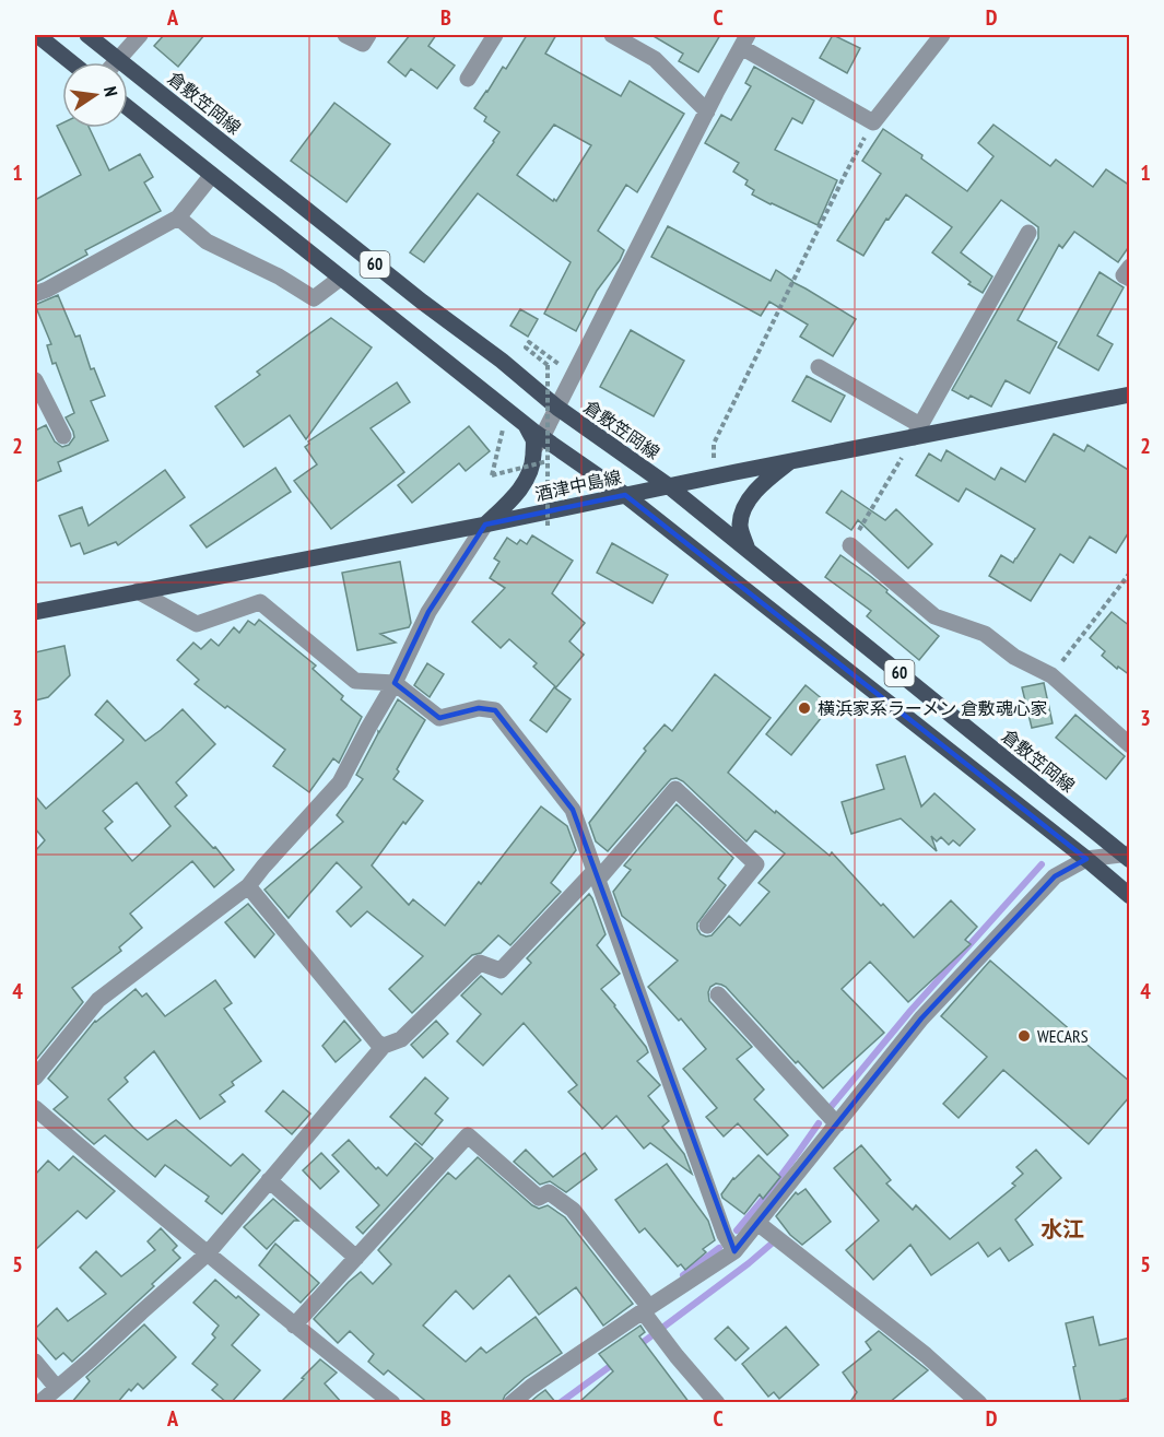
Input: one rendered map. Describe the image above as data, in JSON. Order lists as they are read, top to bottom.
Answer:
{
  "streets": {
    "main road": ["倉敷笠岡線", "60", "酒津中島線"]
  },
  "crossings": [
    ["倉敷笠岡線", "酒津中島線"],
    ["60", "酒津中島線"]
  ],
  "districts": ["水江"],
  "places": ["横浜家系ラーメン 倉敷魂心家", "WECARS"],
  "north": "right",
  "grid": {
    "columns": [
      "A",
      "B",
      "C",
      "D"
    ],
    "rows": [
      "1",
      "2",
      "3",
      "4",
      "5"
    ]
  }
}
